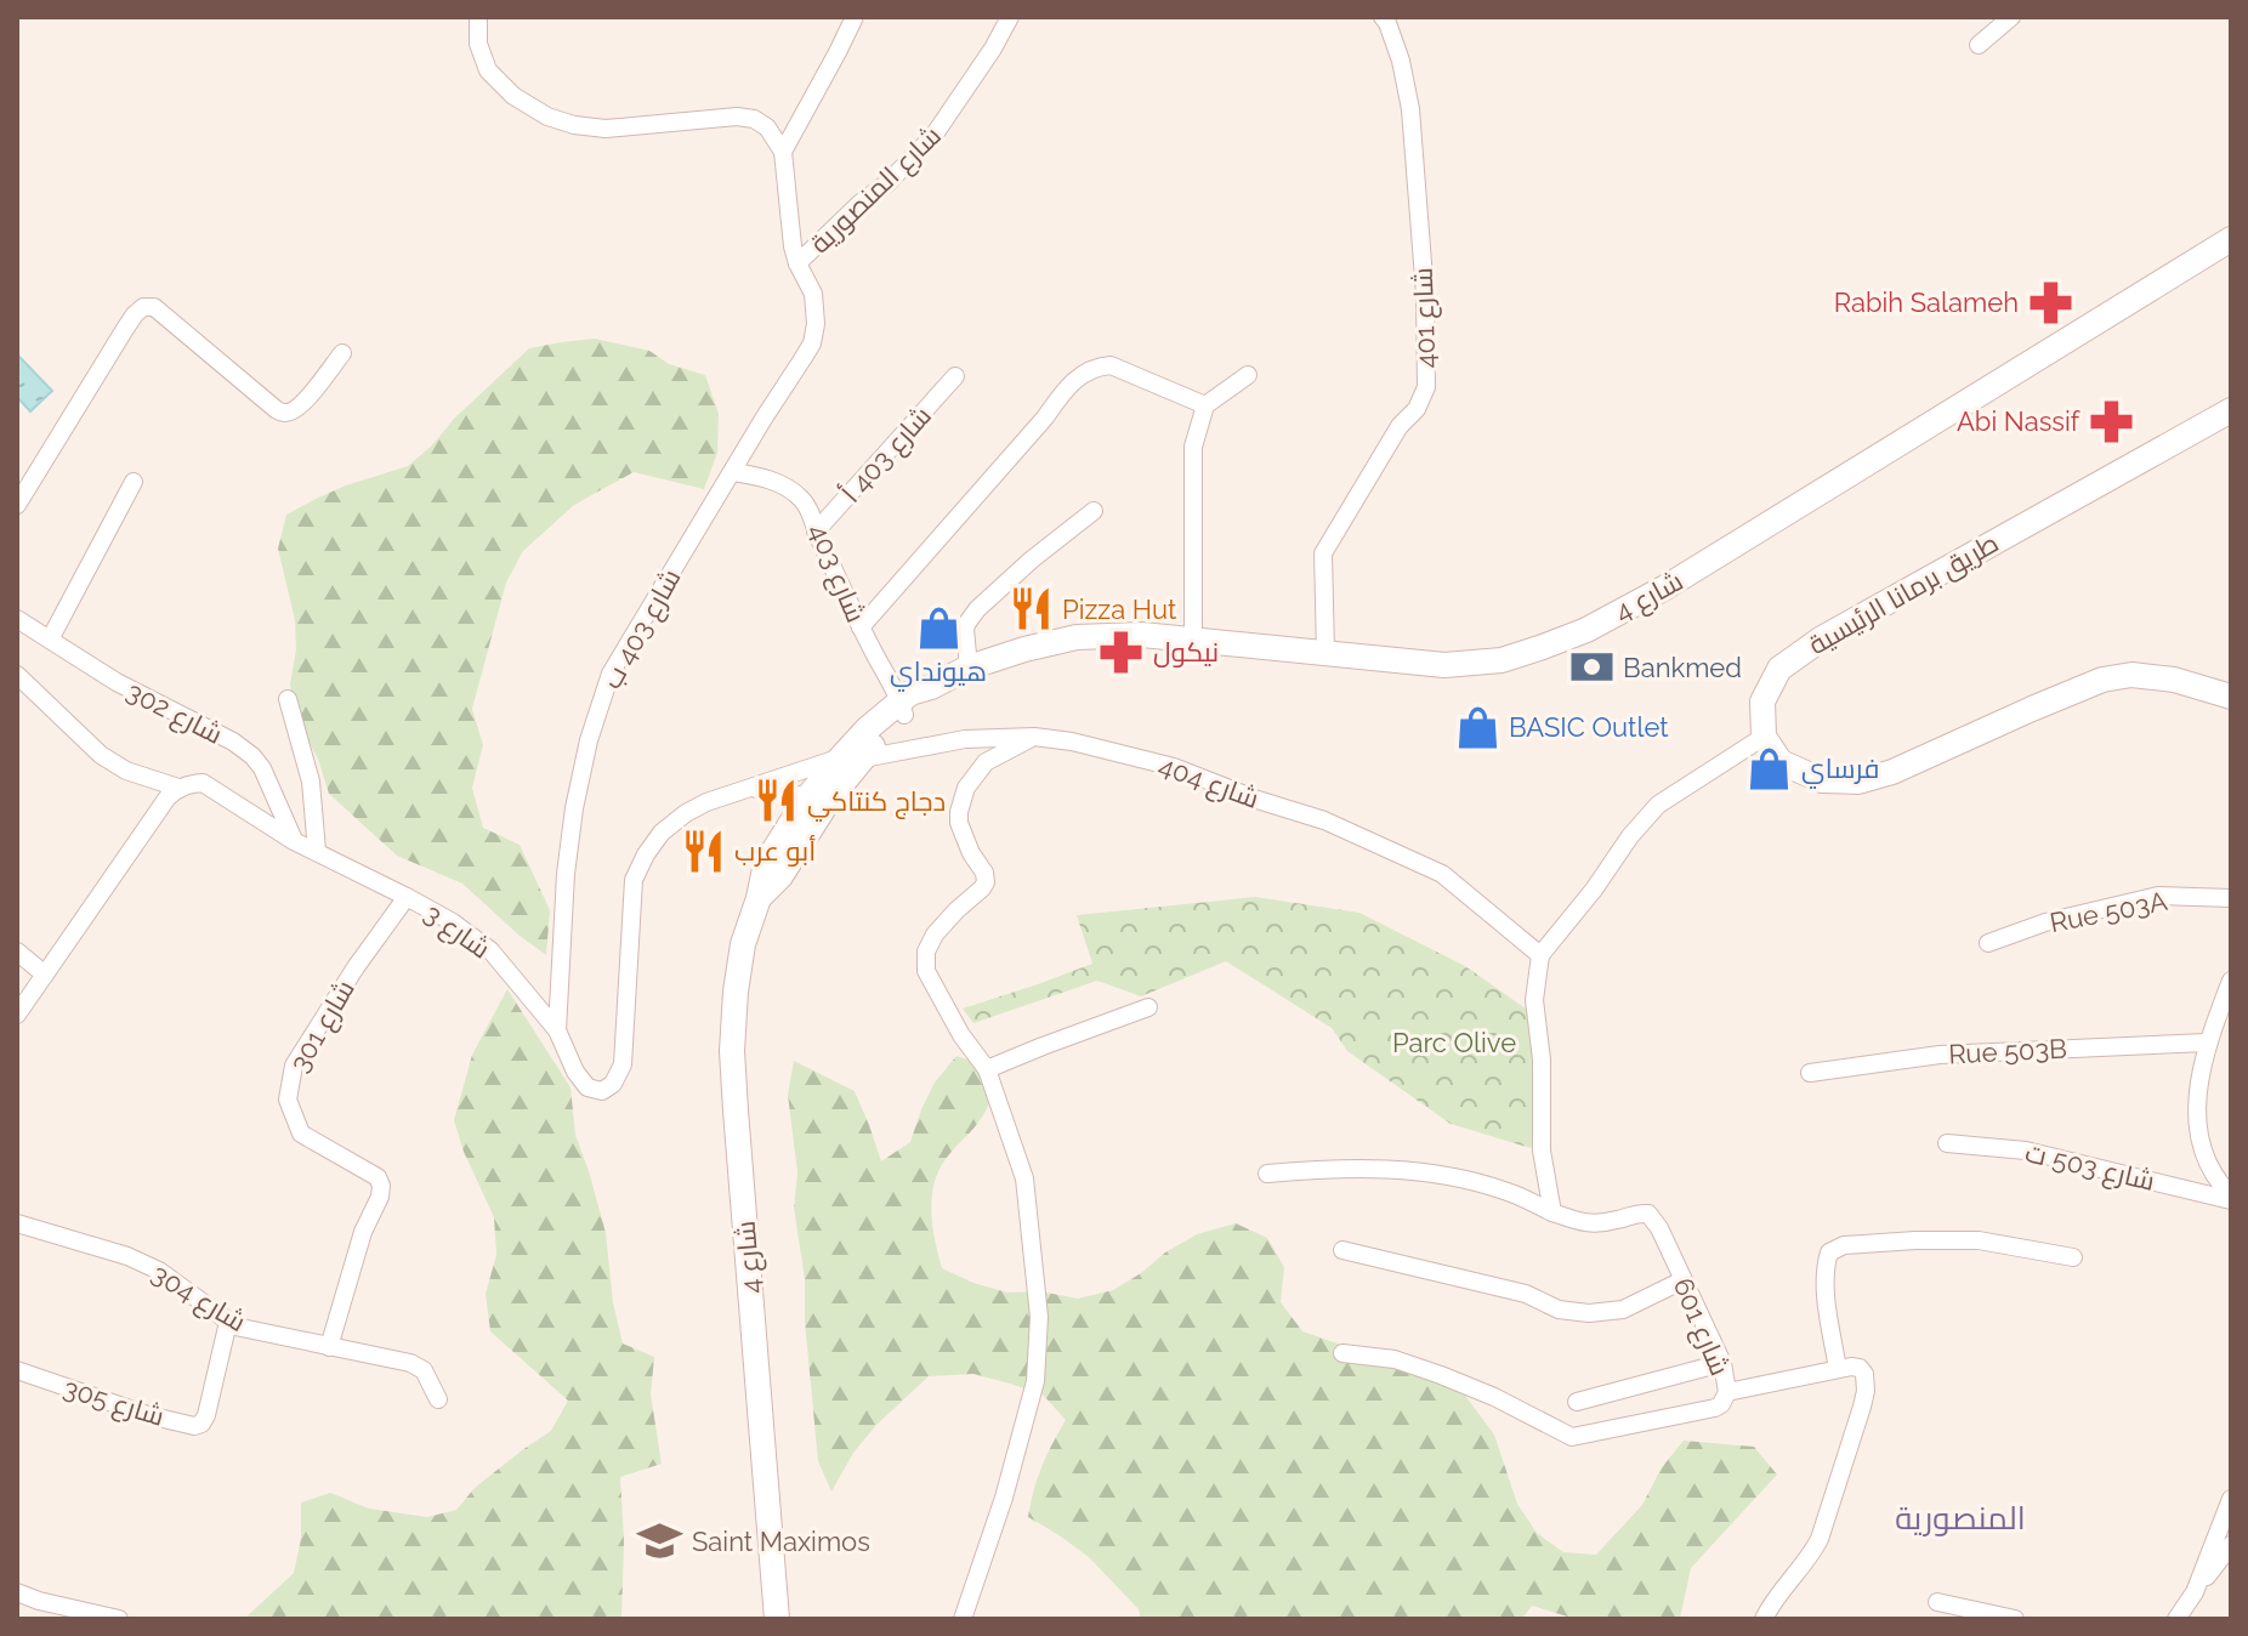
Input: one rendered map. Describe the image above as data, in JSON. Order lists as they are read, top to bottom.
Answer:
{
  "streets": {
    "main road": ["طريق برمانا الرئيسية", "شارع 4"],
    "street": [
      "شارع المنصورية",
      "شارع 401",
      "شارع 403 أ",
      "شارع 403",
      "شارع 403 ب",
      "شارع 302",
      "شارع 404",
      "Rue 503A",
      "شارع 3",
      "شارع 301",
      "Rue 503B",
      "شارع 503 ت",
      "شارع 304",
      "شارع 601",
      "شارع 305"
    ]
  },
  "crossings": [
    ["شارع المنصورية", "شارع 403 ب"],
    ["شارع 401", "شارع 4"],
    ["شارع 403 أ", "شارع 403"],
    ["شارع 403", "شارع 4"],
    ["شارع 403", "شارع 403 ب"],
    ["شارع 4", "شارع 404"],
    ["شارع 4", "شارع 3"],
    ["شارع 403 ب", "شارع 3"],
    ["شارع 302", "شارع 3"],
    ["شارع 404", "شارع 3"],
    ["شارع 3", "شارع 301"],
    ["شارع 301", "شارع 304"],
    ["شارع 304", "شارع 305"]
  ],
  "districts": ["المنصورية"],
  "parks": ["Parc Olive"],
  "places": {
    "pharmacy": ["Rabih Salameh", "Abi Nassif", "نيكول"],
    "restaurant": ["Pizza Hut", "دجاج كنتاكي", "أبو عرب"],
    "shop": ["هيونداي", "BASIC Outlet", "فرساي"],
    "bank": ["Bankmed"],
    "school or university": ["Saint Maximos"]
  }
}
